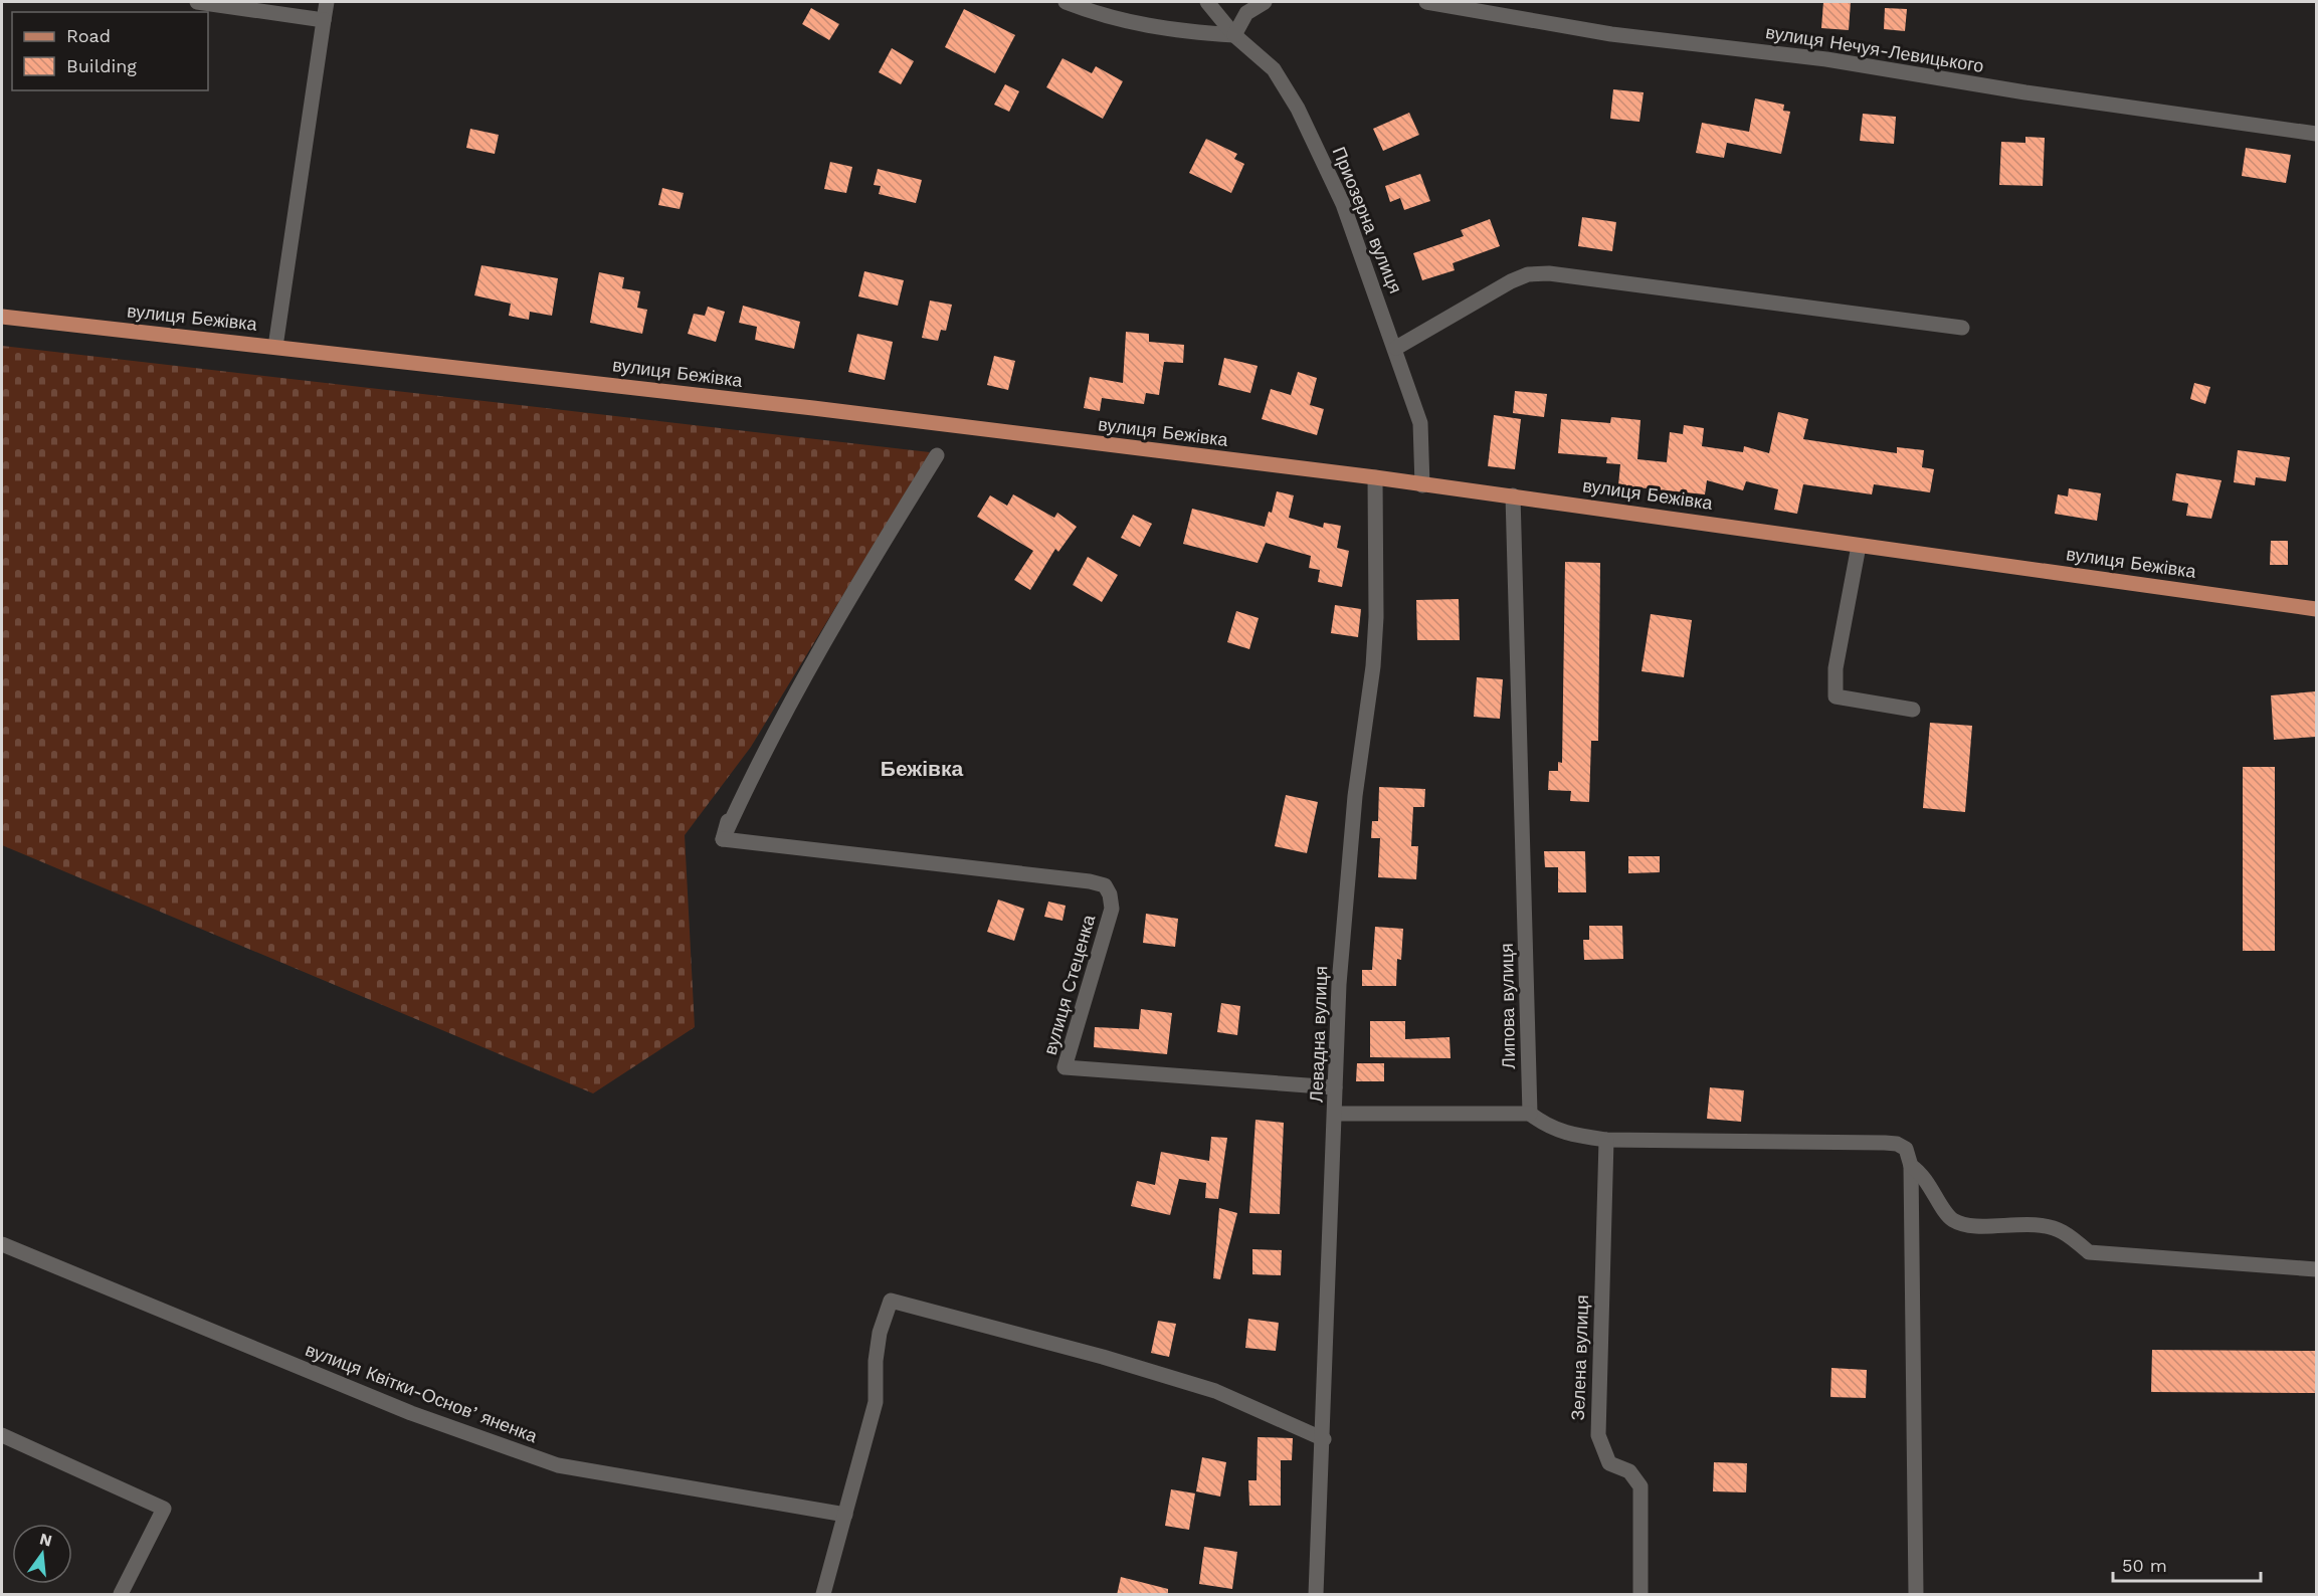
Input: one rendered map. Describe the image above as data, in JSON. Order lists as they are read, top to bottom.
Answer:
{
  "streets": {
    "main road": ["вулиця Бежівка"],
    "street": [
      "вулиця Нечуя-Левицького",
      "Приозерна вулиця",
      "вулиця Стеценка",
      "Липова вулиця",
      "Левадна вулиця",
      "Зелена вулиця",
      "вулиця Квітки-Основʼяненка"
    ]
  },
  "crossings": [
    ["Приозерна вулиця", "вулиця Бежівка"],
    ["вулиця Бежівка", "Липова вулиця"],
    ["вулиця Бежівка", "Левадна вулиця"],
    ["вулиця Стеценка", "Левадна вулиця"]
  ],
  "districts": ["Бежівка"],
  "legend": ["Road", "Building"],
  "scale_bar": "50 m",
  "north": "top"
}
